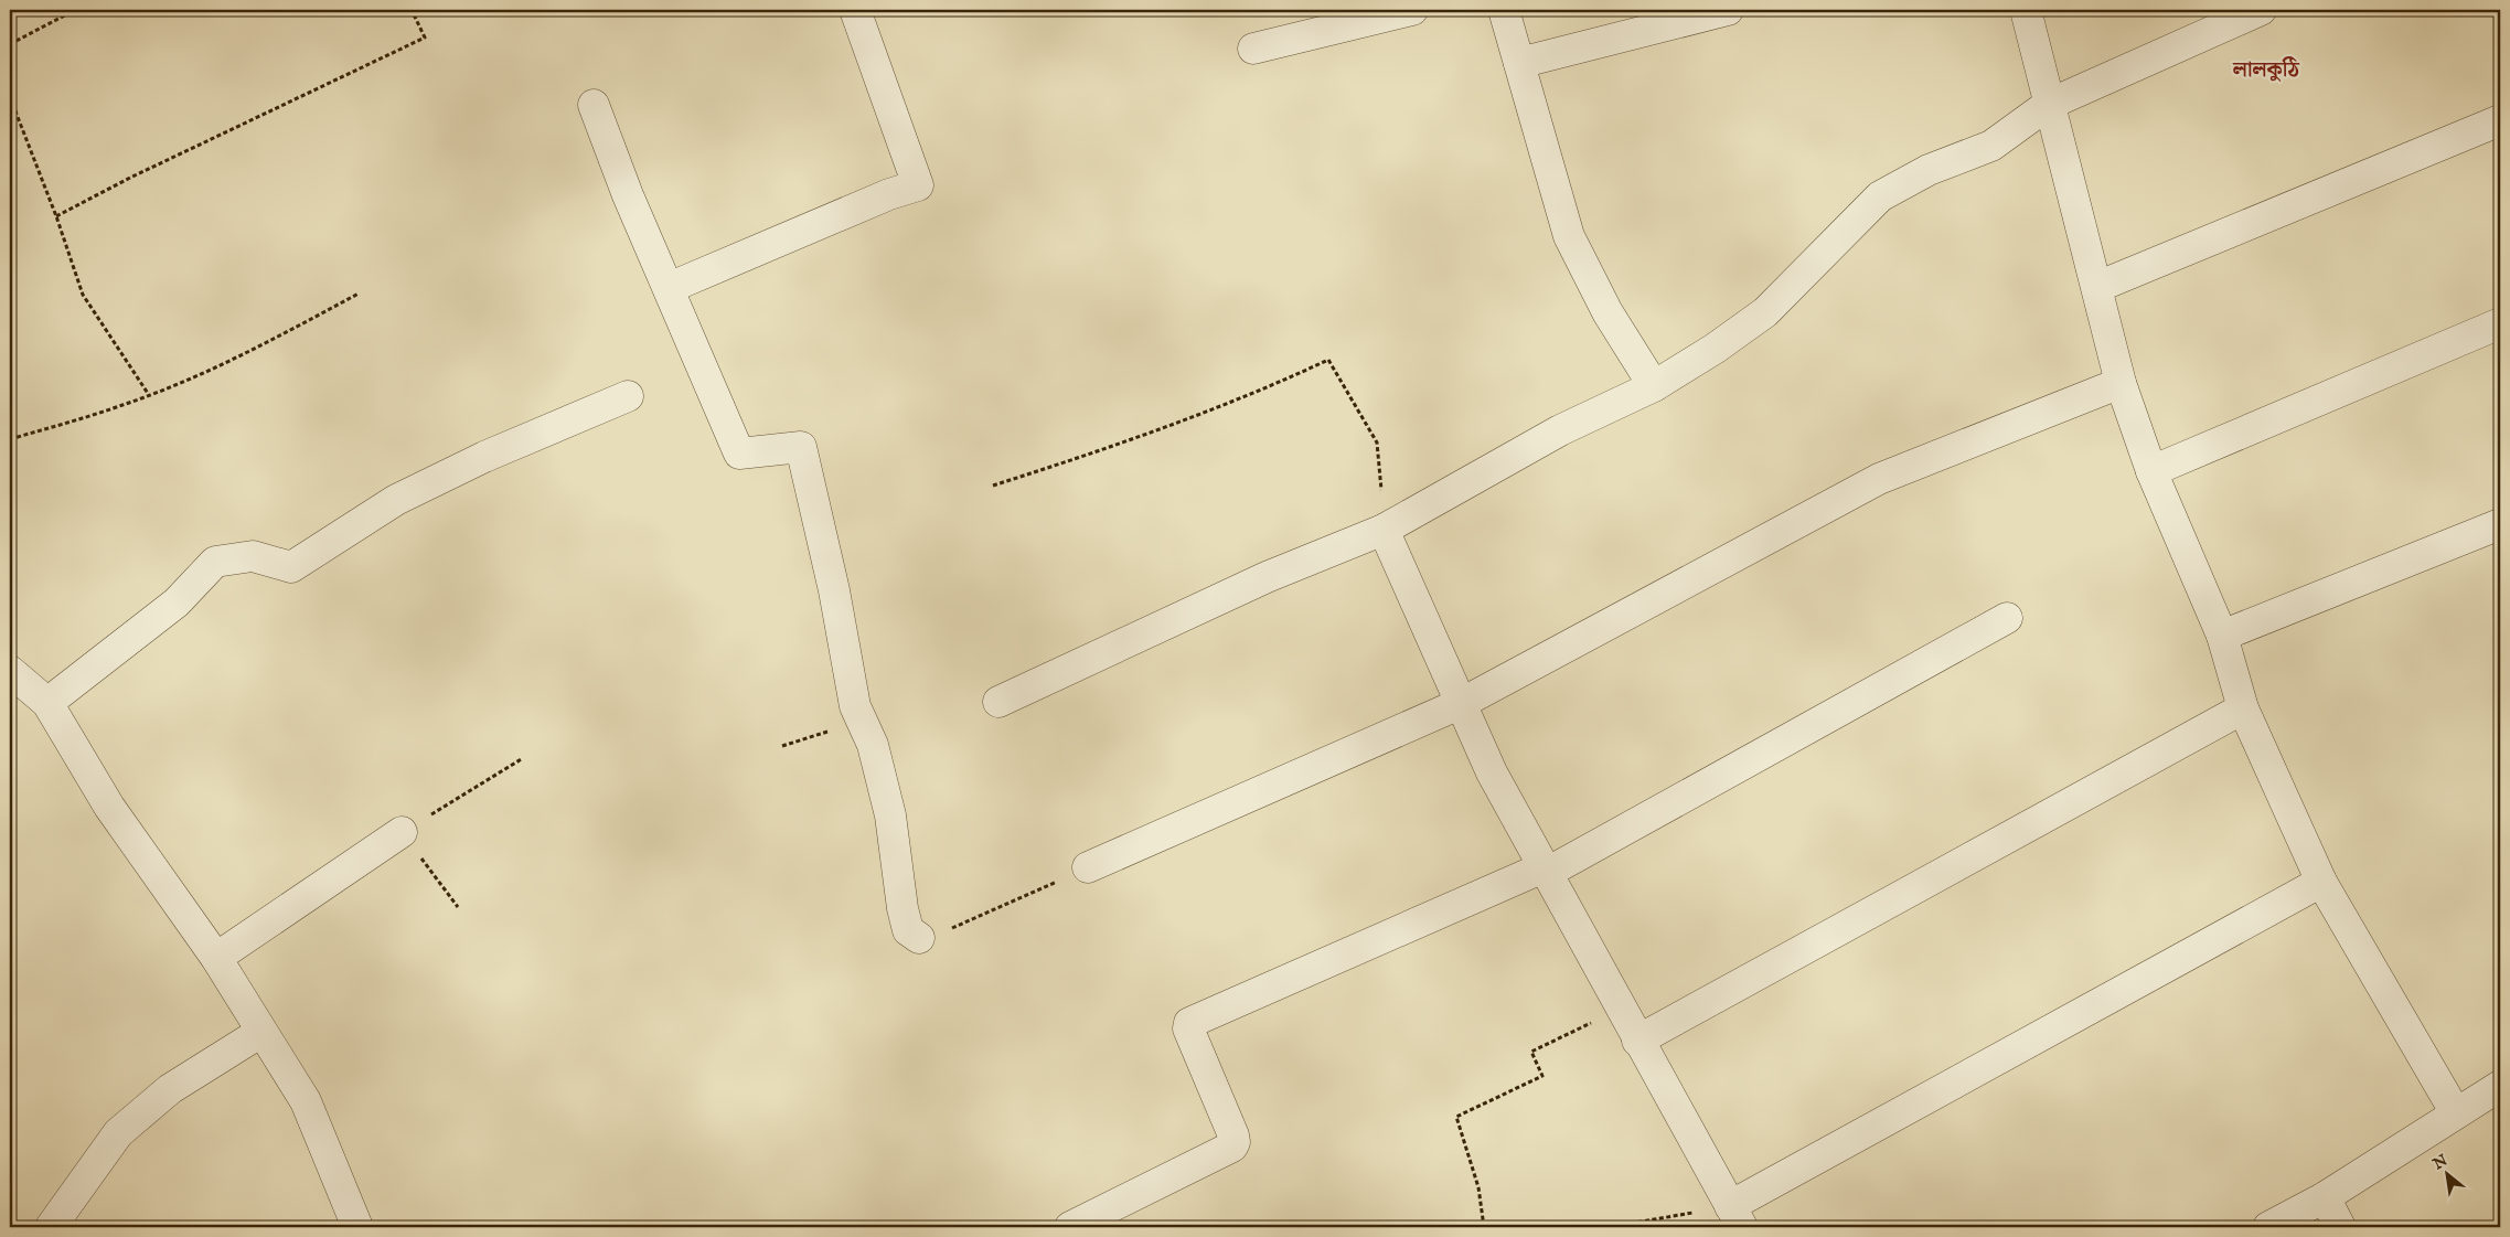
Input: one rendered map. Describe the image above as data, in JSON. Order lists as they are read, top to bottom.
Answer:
{
  "districts": ["লালকুঠি"],
  "north": "top left"
}
